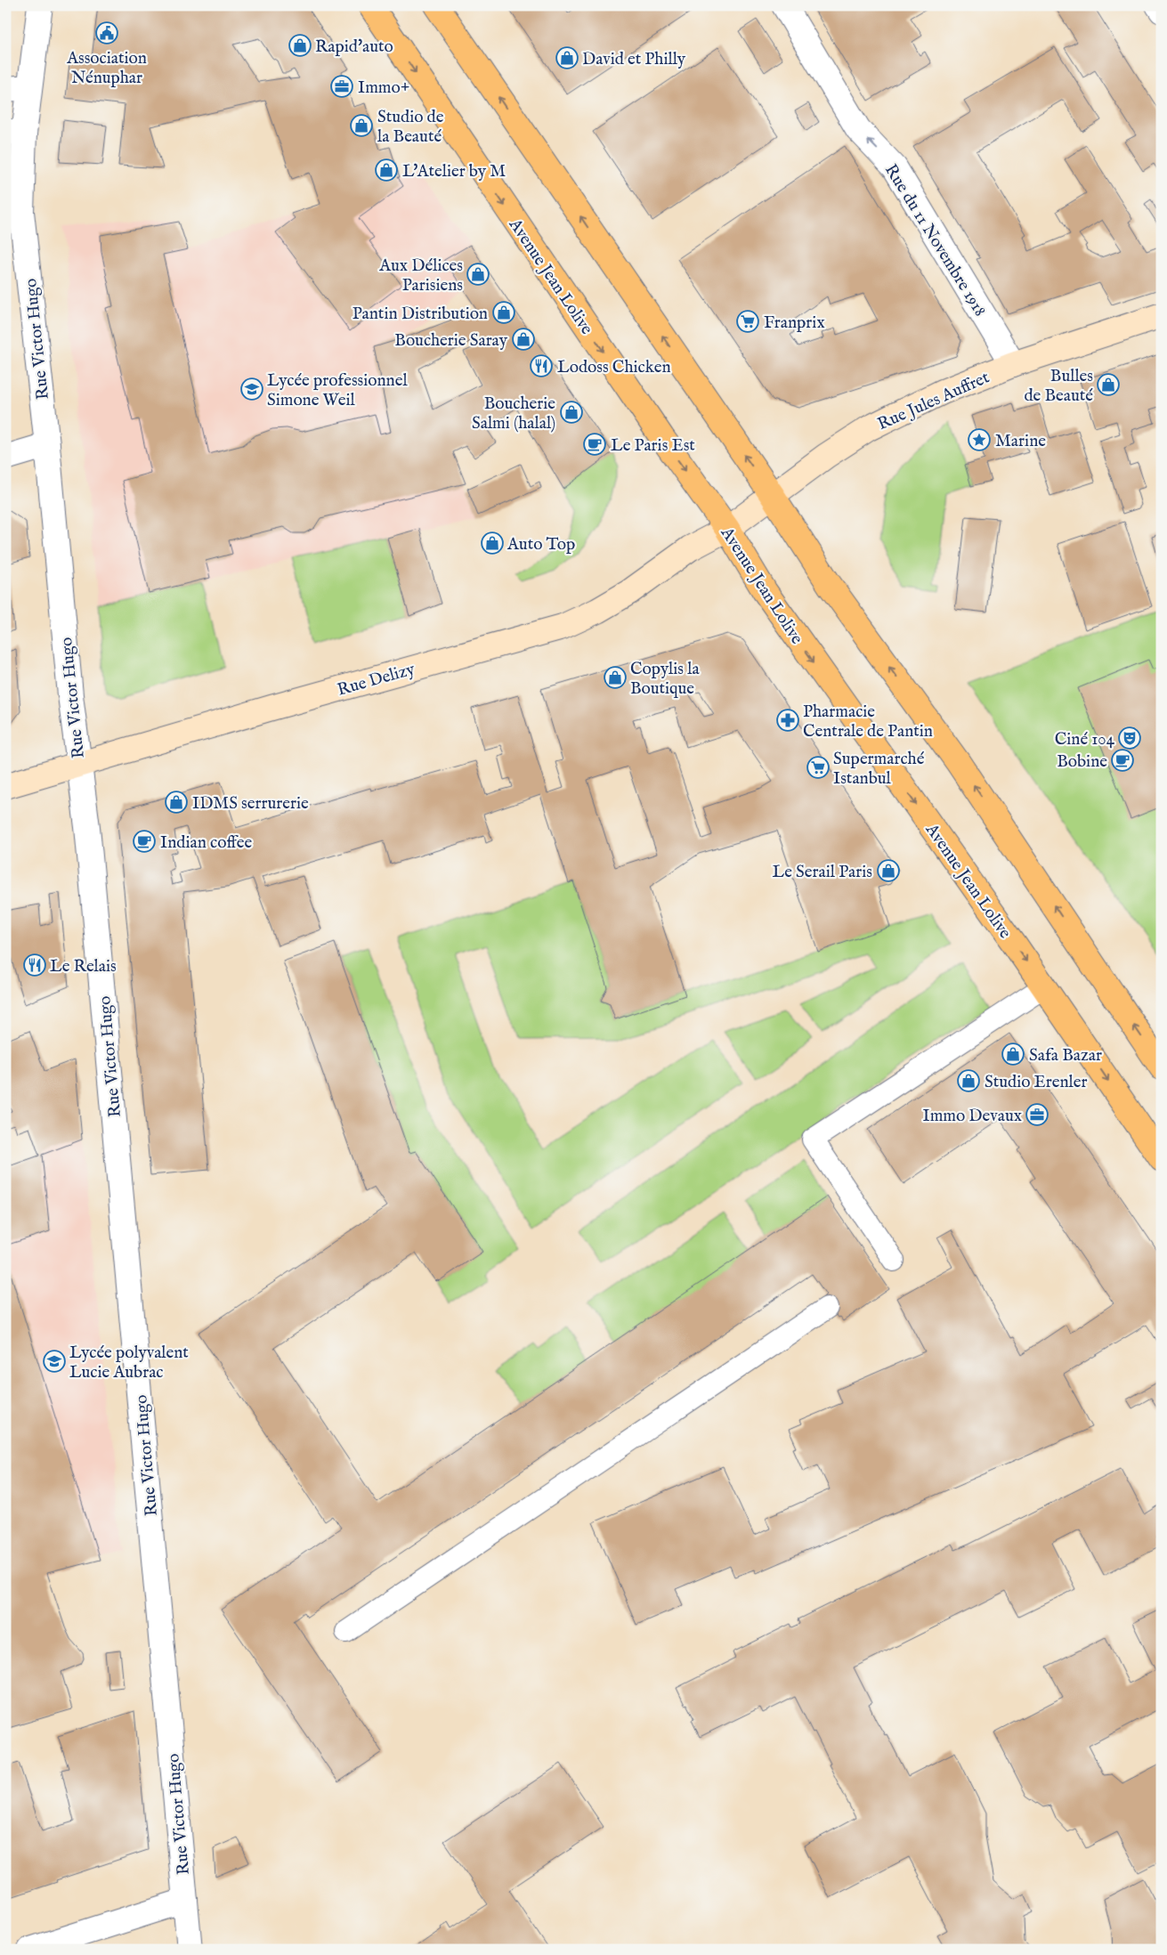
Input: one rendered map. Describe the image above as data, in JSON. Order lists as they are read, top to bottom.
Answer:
{
  "streets": {
    "main road": ["Avenue Jean Lolive", "Rue Jules Auffret", "Rue Delizy"],
    "street": ["Rue du 11 Novembre 1918", "Rue Victor Hugo"]
  },
  "crossings": [
    ["Rue du 11 Novembre 1918", "Rue Jules Auffret"],
    ["Avenue Jean Lolive", "Rue Jules Auffret"],
    ["Avenue Jean Lolive", "Rue Delizy"],
    ["Rue Victor Hugo", "Rue Delizy"],
    ["Rue Jules Auffret", "Rue Delizy"]
  ],
  "one_way": ["Rue du 11 Novembre 1918"],
  "places": {
    "public building": ["Association Nénuphar"],
    "shop": [
      "Rapid'auto",
      "David et Philly",
      "Studio de la Beauté",
      "L'Atelier by M",
      "Aux Délices Parisiens",
      "Pantin Distribution",
      "Boucherie Saray",
      "Bulles de Beauté",
      "Boucherie Salmi (halal)",
      "Auto Top",
      "Copylis la Boutique",
      "IDMS serrurerie",
      "Le Serail Paris",
      "Safa Bazar",
      "Studio Erenler"
    ],
    "office": ["Immo+", "Immo Devaux"],
    "supermarket": ["Franprix", "Supermarché Istanbul"],
    "restaurant": ["Lodoss Chicken", "Le Relais"],
    "school or university": ["Lycée professionnel Simone Weil", "Lycée polyvalent Lucie Aubrac"],
    "place": ["Marine"],
    "cafe": ["Le Paris Est", "Bobine", "Indian coffee"],
    "pharmacy": ["Pharmacie Centrale de Pantin"],
    "theatre": ["Ciné 104"]
  }
}
